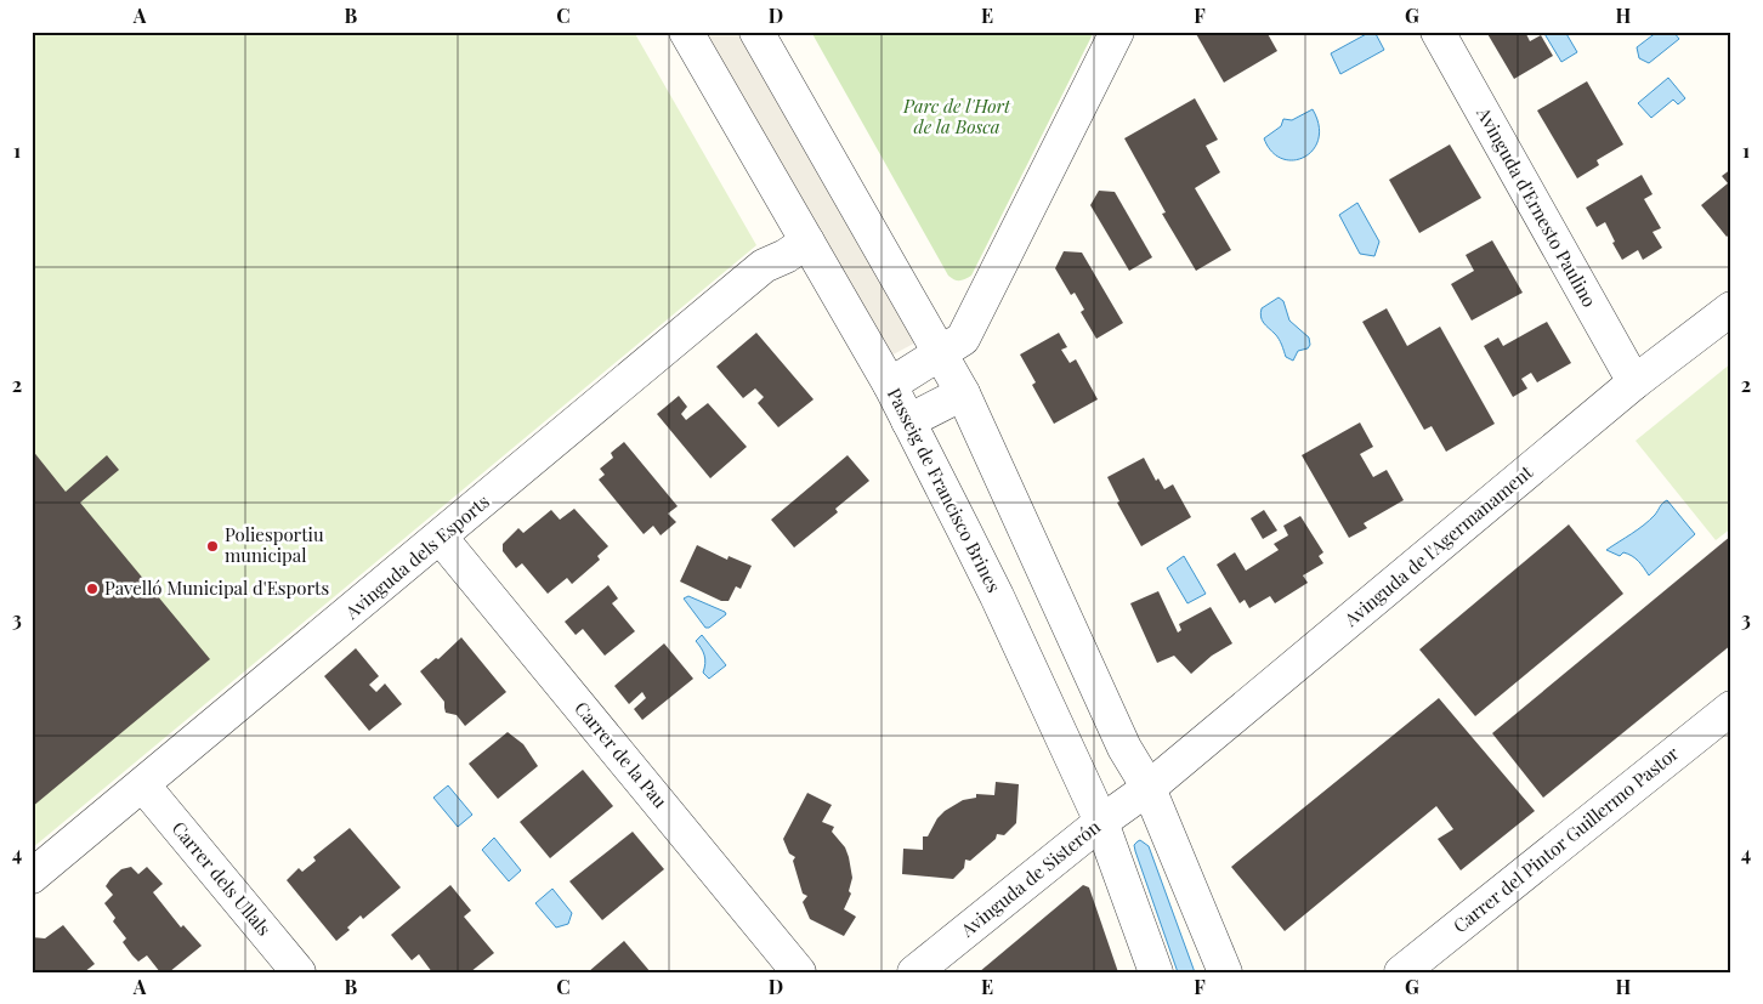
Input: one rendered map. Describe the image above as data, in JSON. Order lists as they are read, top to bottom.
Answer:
{
  "streets": {
    "street": [
      "Avinguda d'Ernesto Paulino",
      "Passeig de Francisco Brines",
      "Avinguda de l'Agermanament",
      "Avinguda dels Esports",
      "Carrer de la Pau",
      "Carrer del Pintor Guillermo Pastor",
      "Carrer dels Ullals",
      "Avinguda de Sisterón"
    ]
  },
  "crossings": [
    ["Avinguda d'Ernesto Paulino", "Avinguda de l'Agermanament"],
    ["Passeig de Francisco Brines", "Avinguda dels Esports"],
    ["Passeig de Francisco Brines", "Avinguda de Sisterón"],
    ["Avinguda de l'Agermanament", "Avinguda de Sisterón"],
    ["Avinguda dels Esports", "Carrer de la Pau"],
    ["Avinguda dels Esports", "Carrer dels Ullals"]
  ],
  "parks": ["Parc de l'Hort de la Bosca"],
  "places": ["Poliesportiu municipal", "Pavelló Municipal d'Esports"],
  "grid": {
    "columns": [
      "A",
      "B",
      "C",
      "D",
      "E",
      "F",
      "G",
      "H"
    ],
    "rows": [
      "1",
      "2",
      "3",
      "4"
    ]
  }
}
